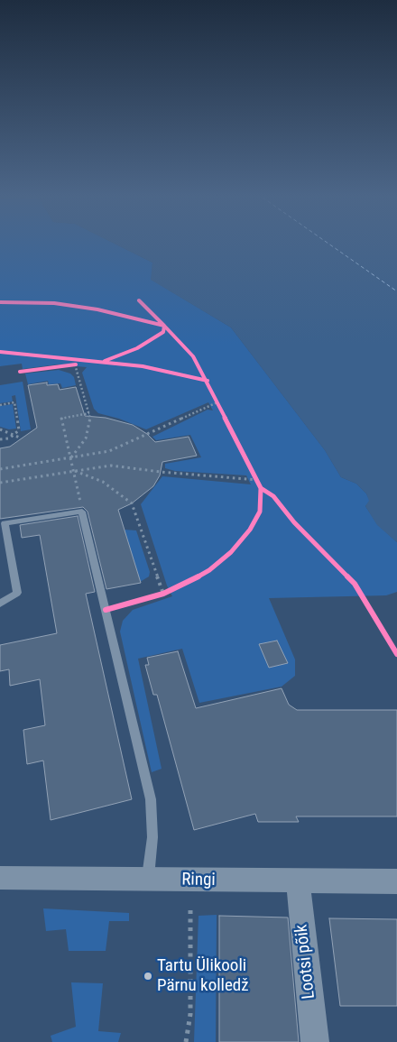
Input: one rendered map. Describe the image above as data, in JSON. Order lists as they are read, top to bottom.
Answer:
{
  "streets": {
    "street": ["Ringi", "Lootsi põik"]
  },
  "crossings": [
    ["Ringi", "Lootsi põik"]
  ],
  "places": ["Tartu Ülikooli Pärnu kolledž"]
}
